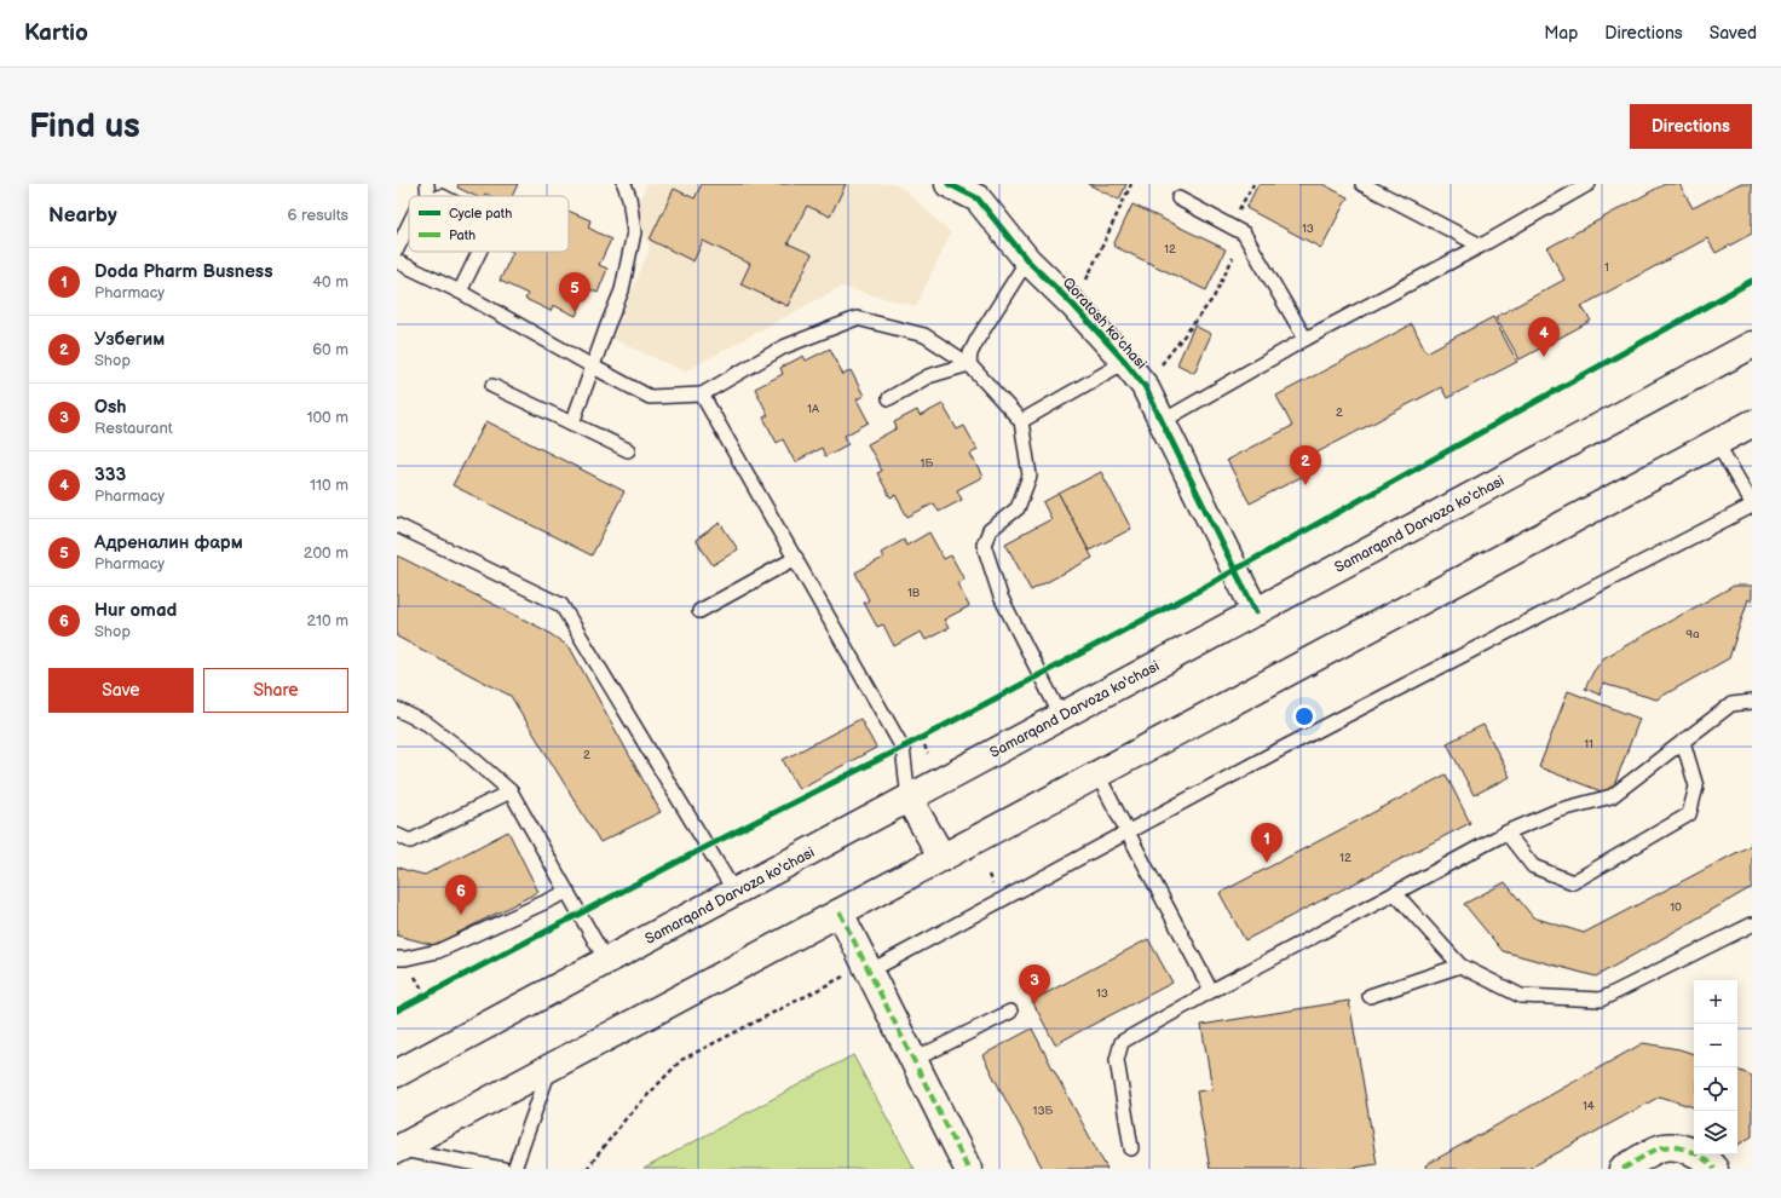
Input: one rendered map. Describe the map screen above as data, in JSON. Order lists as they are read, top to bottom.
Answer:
{
  "streets": {
    "main road": ["Qoratosh ko'chasi", "Samarqand Darvoza ko'chasi"]
  },
  "crossings": [
    ["Qoratosh ko'chasi", "Samarqand Darvoza ko'chasi"]
  ],
  "house_numbers": [
    "13",
    "12",
    "1",
    "1А",
    "2",
    "1Б",
    "1В",
    "9a",
    "11",
    "2",
    "12",
    "10",
    "13",
    "14",
    "13Б"
  ],
  "legend": ["Cycle path", "Path"],
  "page": {
    "header": "Kartio",
    "nav": ["Map", "Directions", "Saved"],
    "buttons": [
      "Directions",
      ["Save", "Share"]
    ],
    "title": "Find us",
    "heading": ["Nearby", "6 results"],
    "list": [
      {
        "mark": "1",
        "name": "Doda Pharm Busness",
        "note": "Pharmacy",
        "value": "40 m"
      },
      {
        "mark": "2",
        "name": "Узбегим",
        "note": "Shop",
        "value": "60 m"
      },
      {
        "mark": "3",
        "name": "Osh",
        "note": "Restaurant",
        "value": "100 m"
      },
      {
        "mark": "4",
        "name": "333",
        "note": "Pharmacy",
        "value": "110 m"
      },
      {
        "mark": "5",
        "name": "Адреналин фарм",
        "note": "Pharmacy",
        "value": "200 m"
      },
      {
        "mark": "6",
        "name": "Hur omad",
        "note": "Shop",
        "value": "210 m"
      }
    ],
    "pins": [
      "5",
      "4",
      "2",
      "1",
      "6",
      "3"
    ],
    "map_buttons": ["+", "−"]
  }
}
